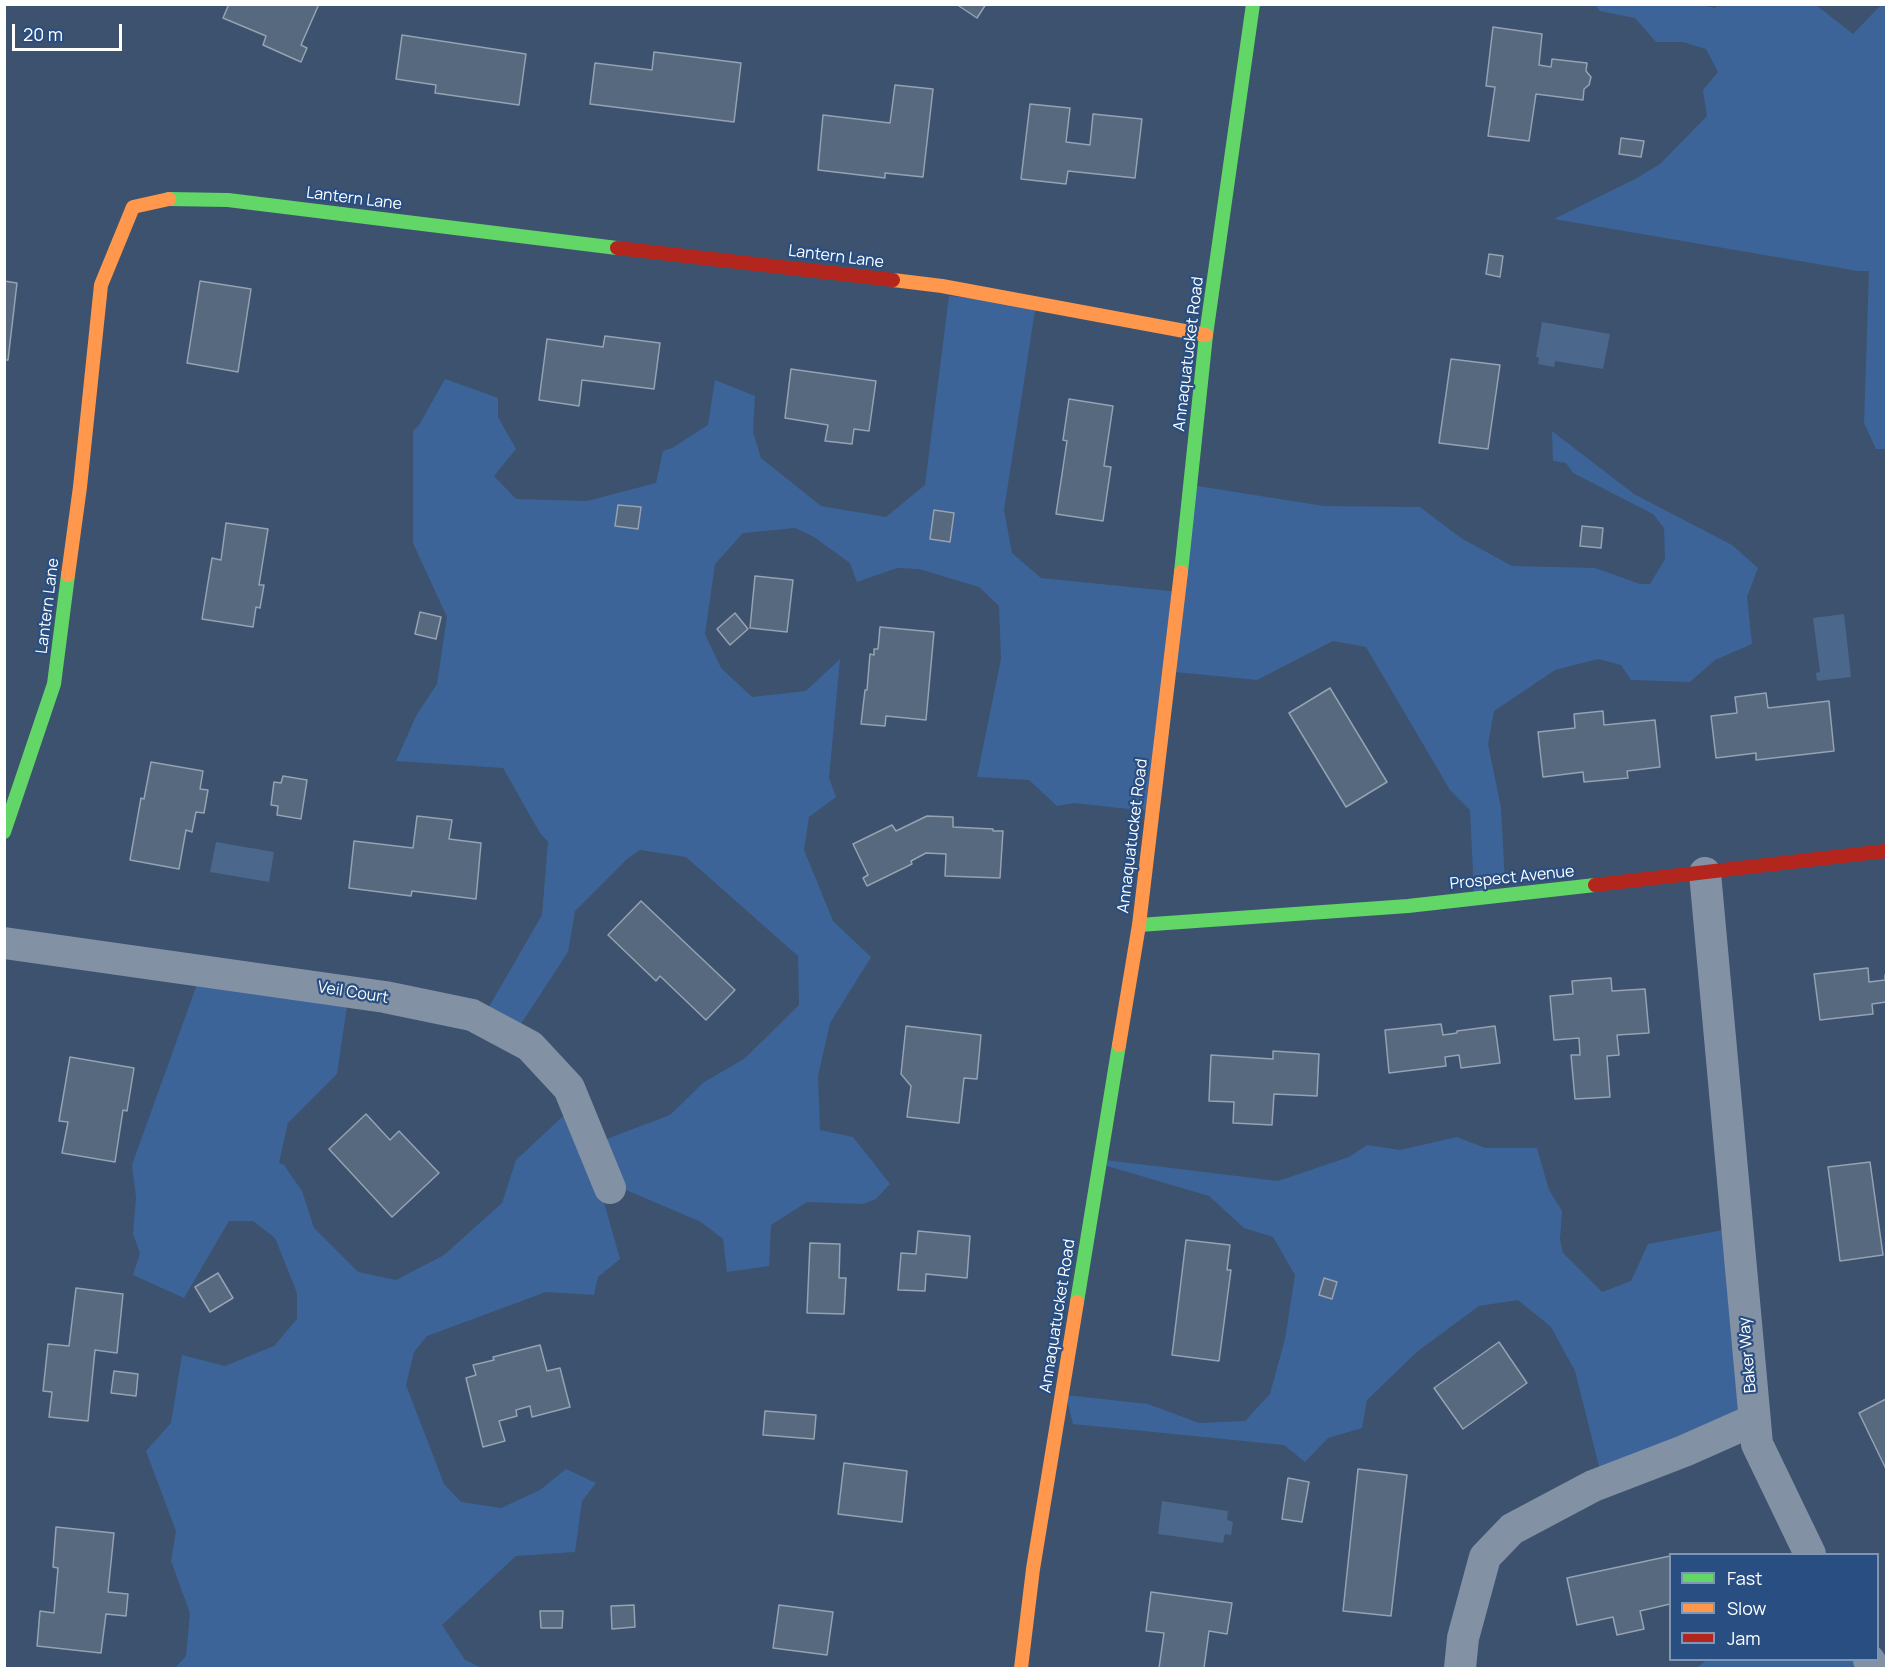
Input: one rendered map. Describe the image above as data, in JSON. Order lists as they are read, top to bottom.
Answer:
{
  "streets": {
    "street": [
      "Lantern Lane",
      "Annaquatucket Road",
      "Prospect Avenue",
      "Veil Court",
      "Baker Way"
    ]
  },
  "crossings": [
    ["Lantern Lane", "Annaquatucket Road"],
    ["Annaquatucket Road", "Prospect Avenue"],
    ["Prospect Avenue", "Baker Way"]
  ],
  "legend": ["Fast", "Slow", "Jam"],
  "scale_bar": "20 m"
}
